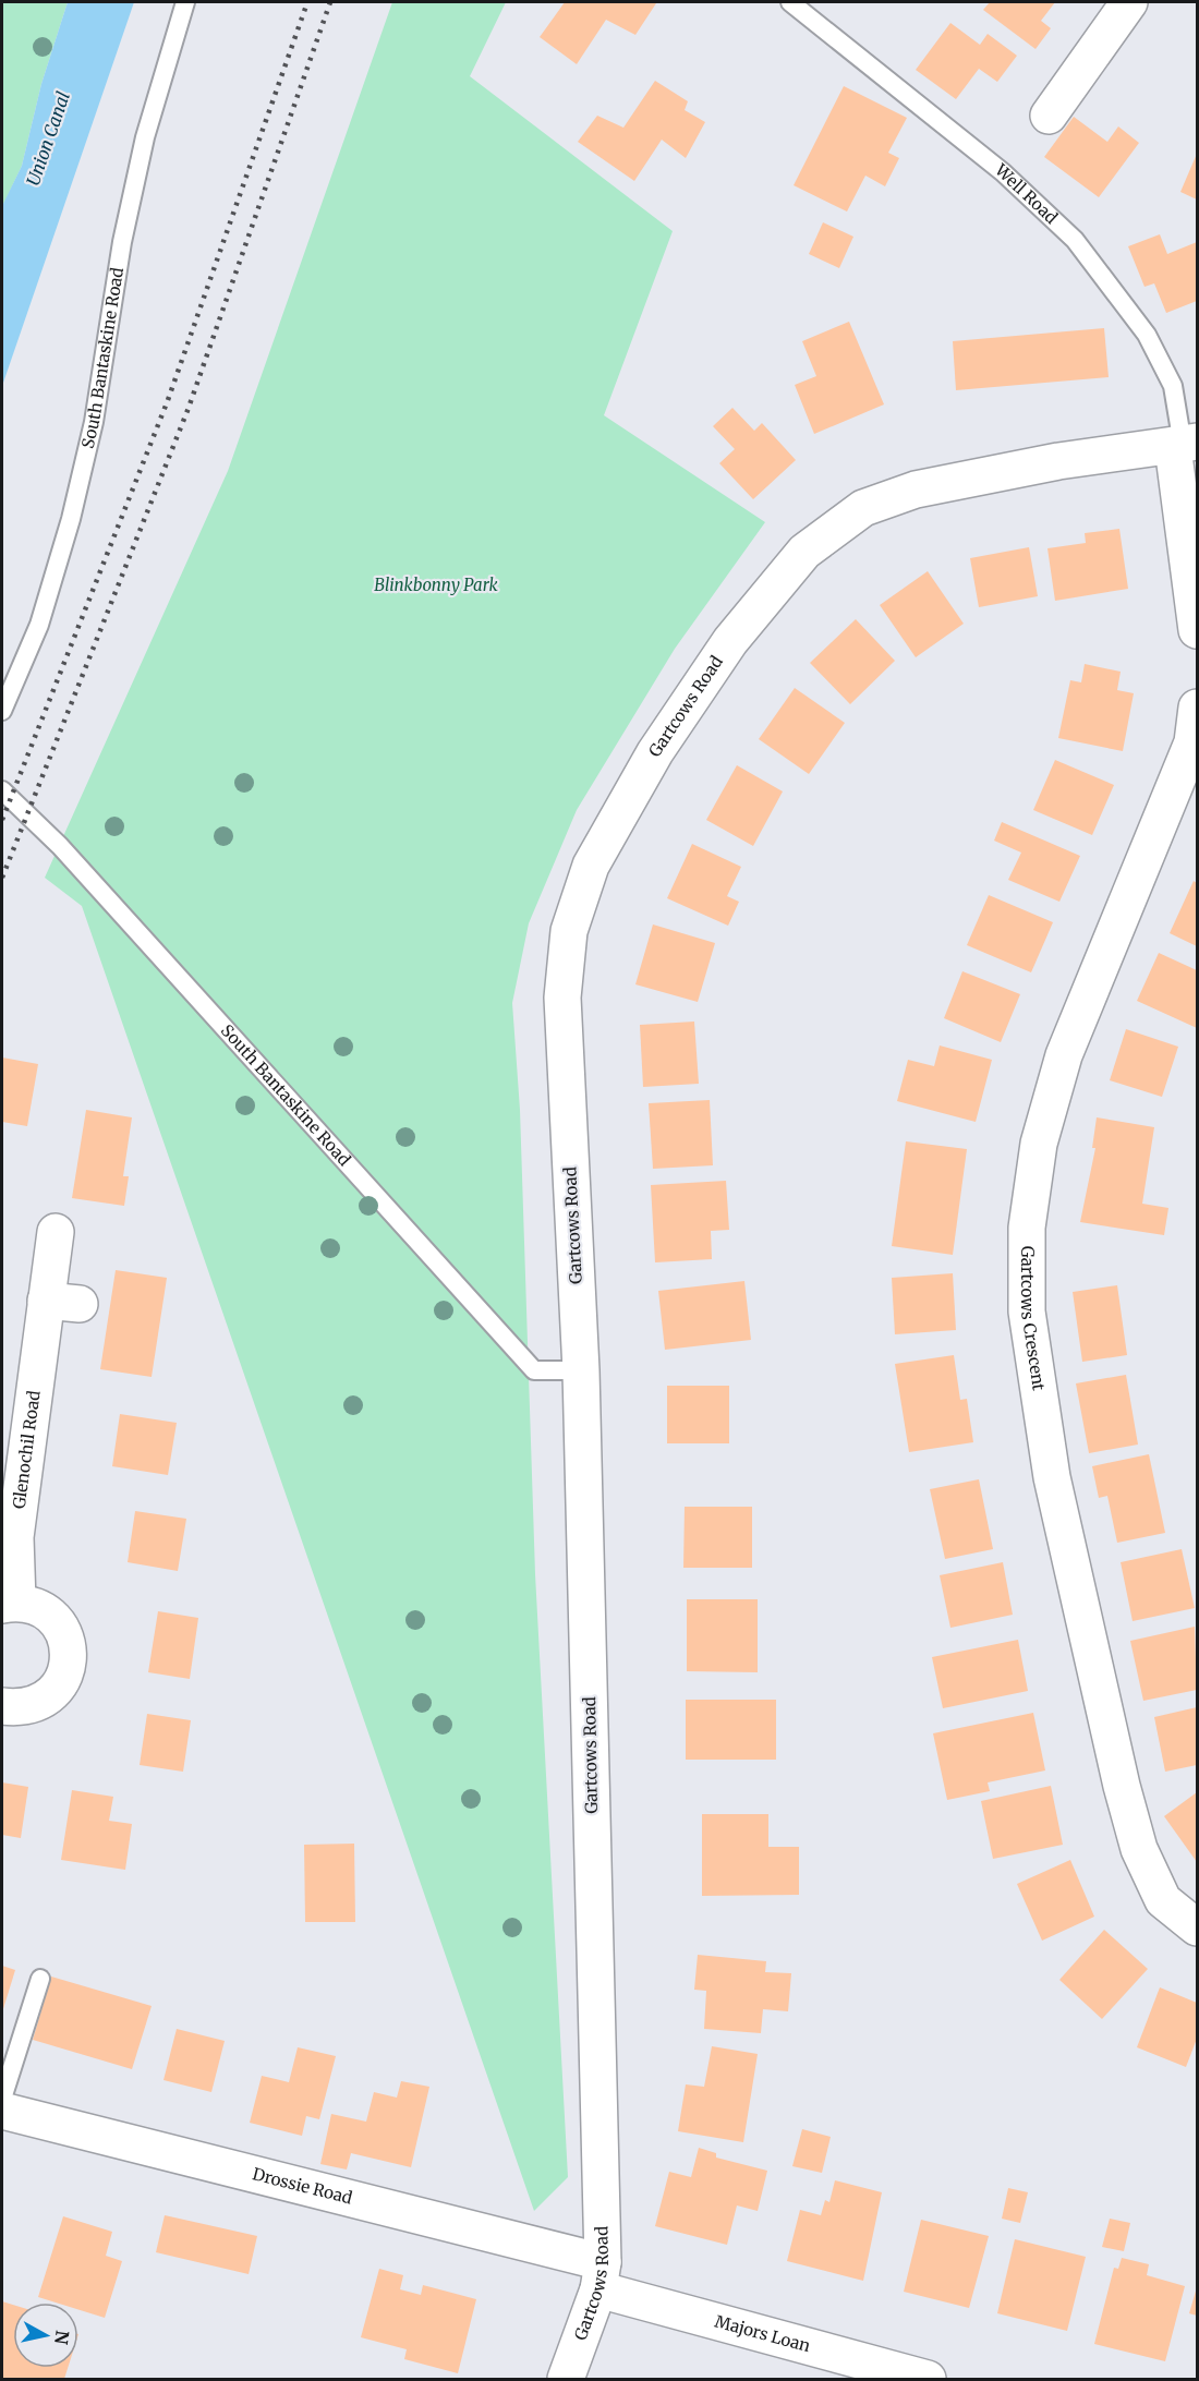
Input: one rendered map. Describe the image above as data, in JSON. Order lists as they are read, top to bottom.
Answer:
{
  "streets": {
    "street": [
      "Gartcows Road",
      "Gartcows Crescent",
      "Glenochil Road",
      "Drossie Road",
      "Majors Loan"
    ],
    "lane": ["Well Road", "South Bantaskine Road"]
  },
  "crossings": [
    ["Well Road", "Gartcows Road"],
    ["South Bantaskine Road", "Gartcows Road"],
    ["Gartcows Road", "Drossie Road"],
    ["Gartcows Road", "Majors Loan"],
    ["Drossie Road", "Majors Loan"]
  ],
  "water": ["Union Canal"],
  "parks": ["Blinkbonny Park"],
  "north": "right"
}
